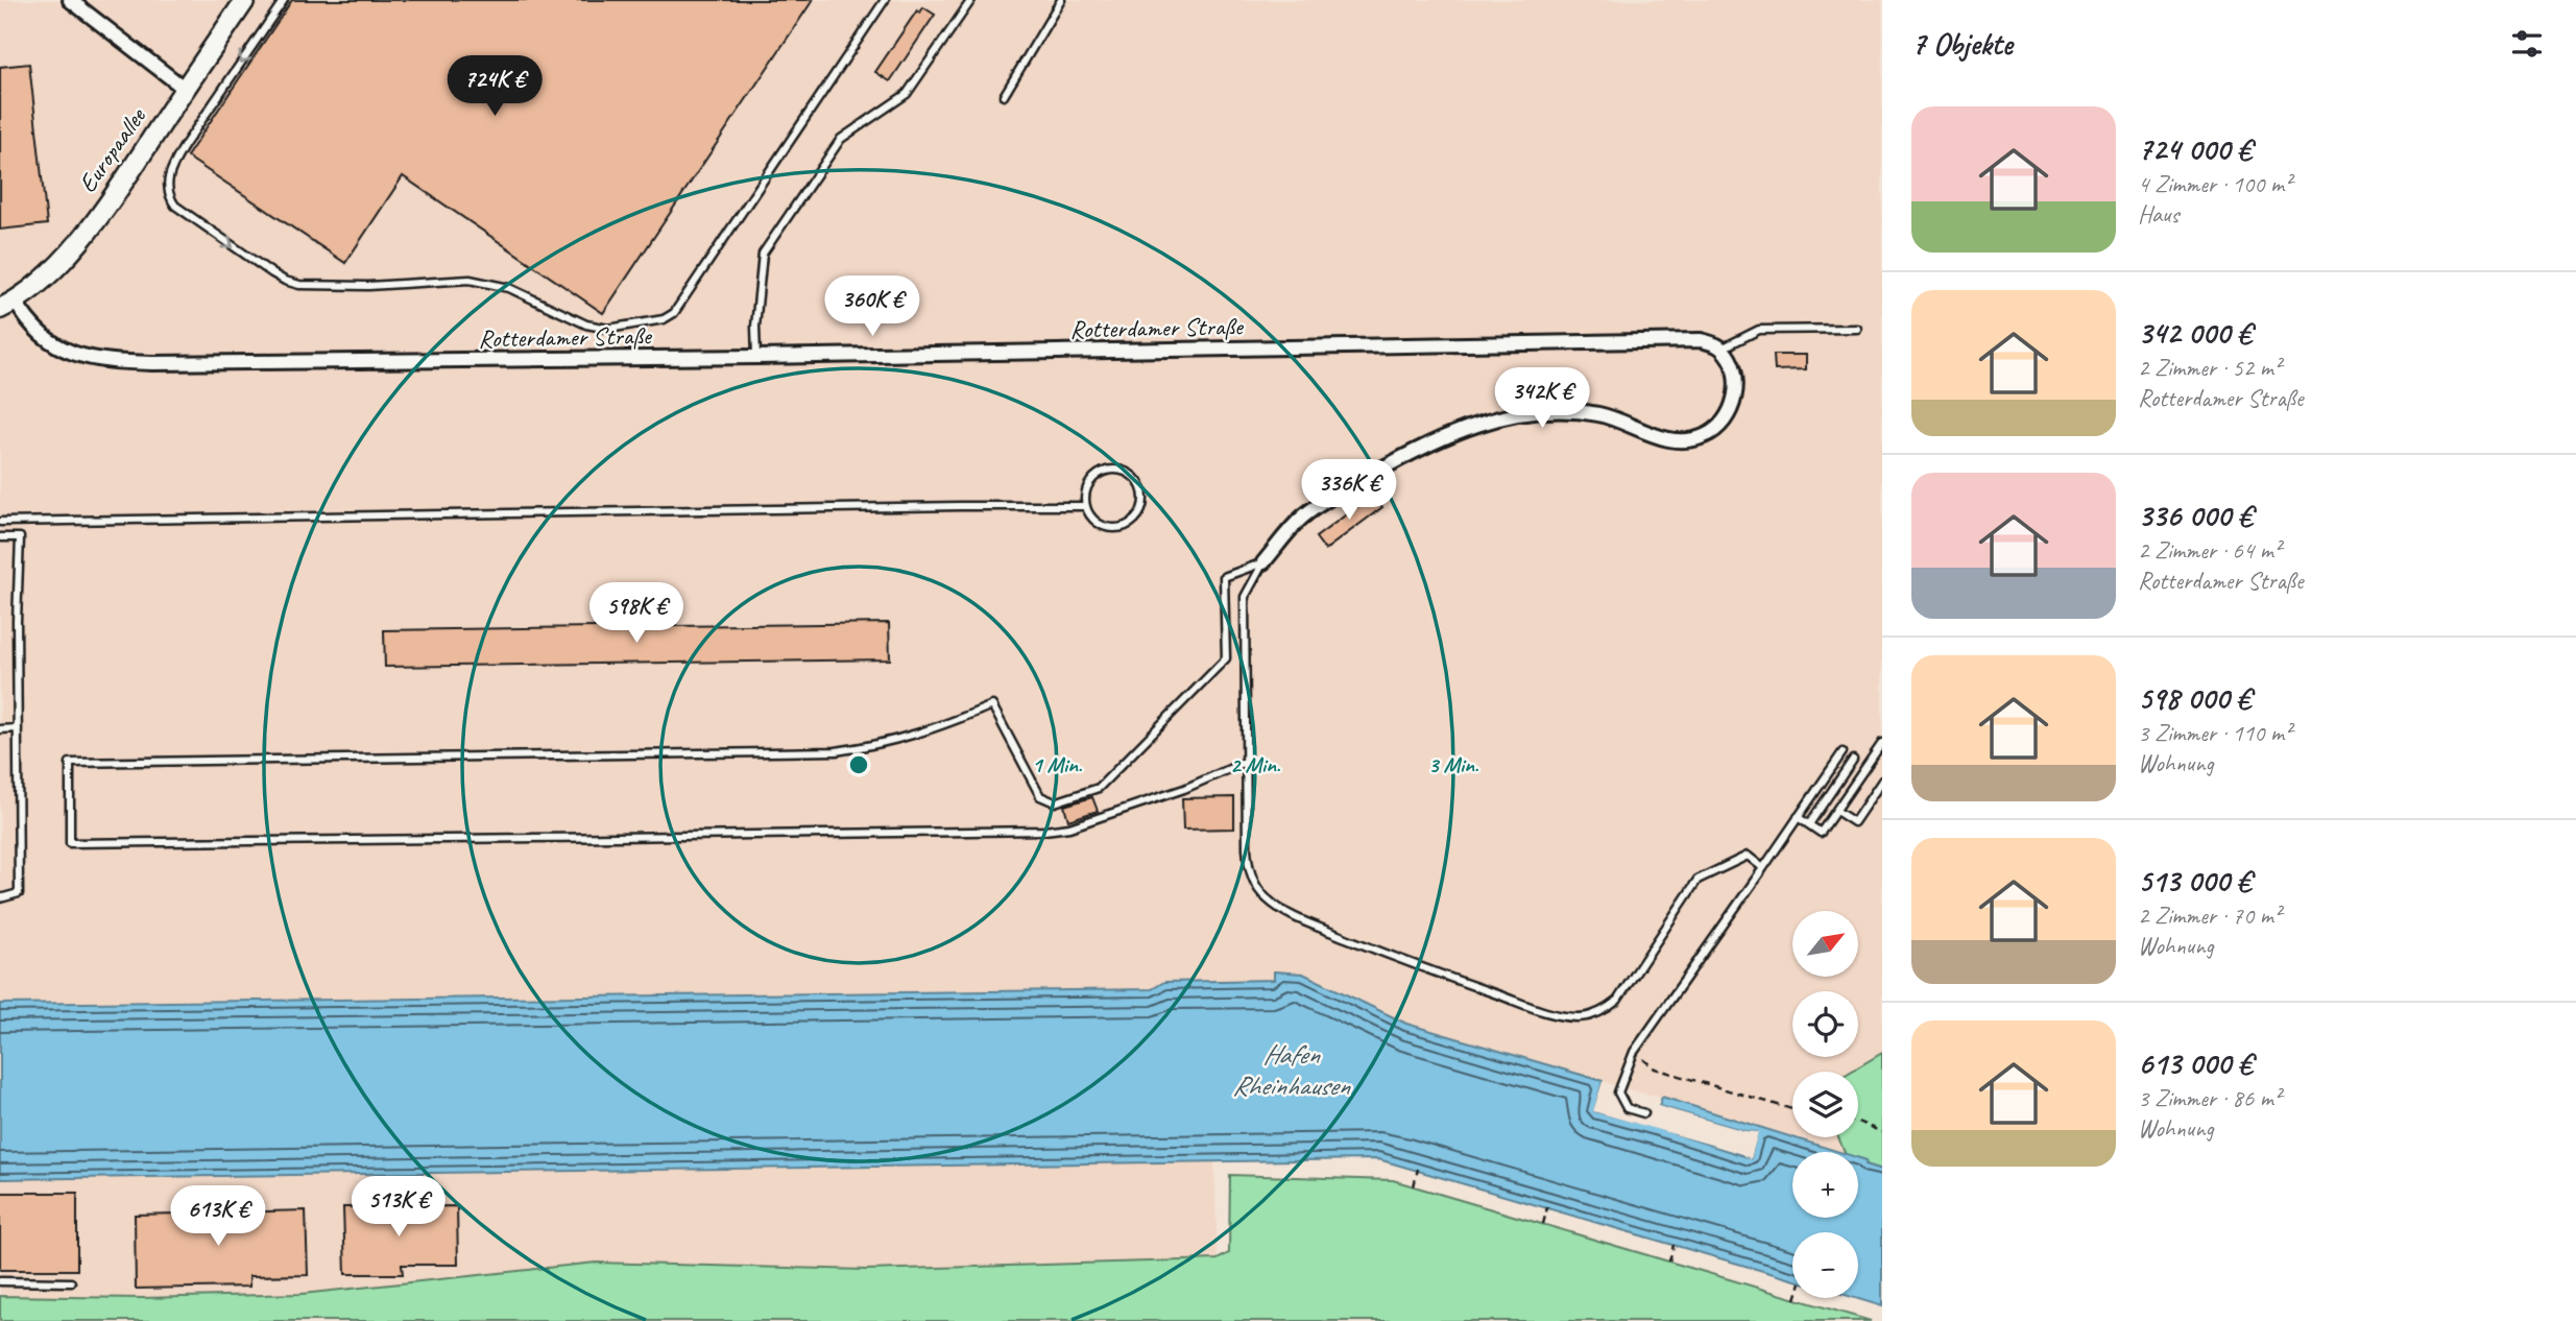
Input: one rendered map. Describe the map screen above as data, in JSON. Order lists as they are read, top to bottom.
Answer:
{
  "streets": {
    "main road": ["Europaallee"],
    "street": ["Rotterdamer Straße"]
  },
  "crossings": [
    ["Europaallee", "Rotterdamer Straße"]
  ],
  "water": ["Hafen Rheinhausen"],
  "north": "top right",
  "page": {
    "heading": "7 Objekte",
    "price": [
      "724K €",
      "360K €",
      "342K €",
      "336K €",
      "598K €",
      "513K €",
      "613K €"
    ],
    "list": [
      {
        "name": "724 000 €",
        "note": "4 Zimmer · 100 m² · Haus"
      },
      {
        "name": "342 000 €",
        "note": "2 Zimmer · 52 m² · Rotterdamer Straße"
      },
      {
        "name": "336 000 €",
        "note": "2 Zimmer · 64 m² · Rotterdamer Straße"
      },
      {
        "name": "598 000 €",
        "note": "3 Zimmer · 110 m² · Wohnung"
      },
      {
        "name": "513 000 €",
        "note": "2 Zimmer · 70 m² · Wohnung"
      },
      {
        "name": "613 000 €",
        "note": "3 Zimmer · 86 m² · Wohnung"
      }
    ],
    "map_buttons": ["+", "−"]
  },
  "rings": ["1 Min.", "2 Min.", "3 Min."]
}
